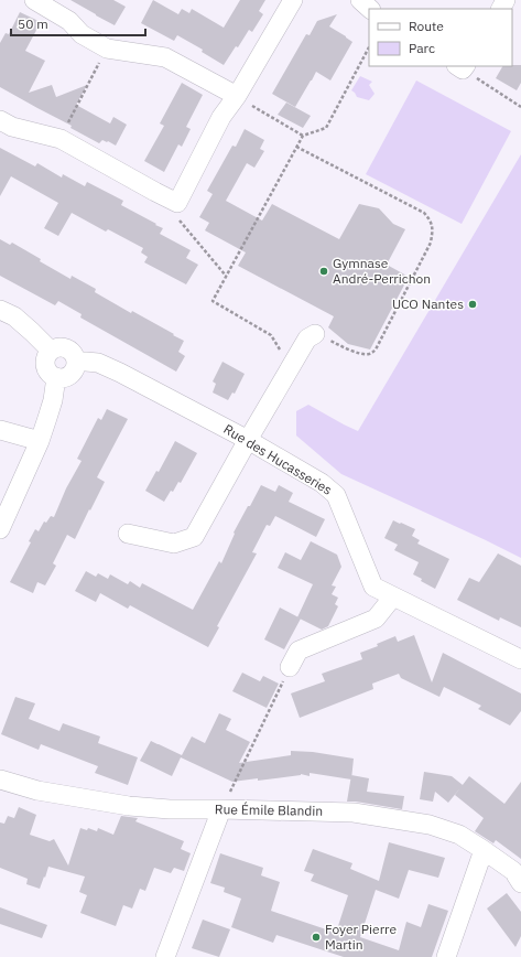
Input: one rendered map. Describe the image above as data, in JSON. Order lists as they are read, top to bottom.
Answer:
{
  "streets": {
    "street": ["Rue des Hucasseries", "Rue Émile Blandin"]
  },
  "places": ["Gymnase André-Perrichon", "UCO Nantes", "Foyer Pierre Martin"],
  "legend": ["Route", "Parc"],
  "scale_bar": "50 m"
}
